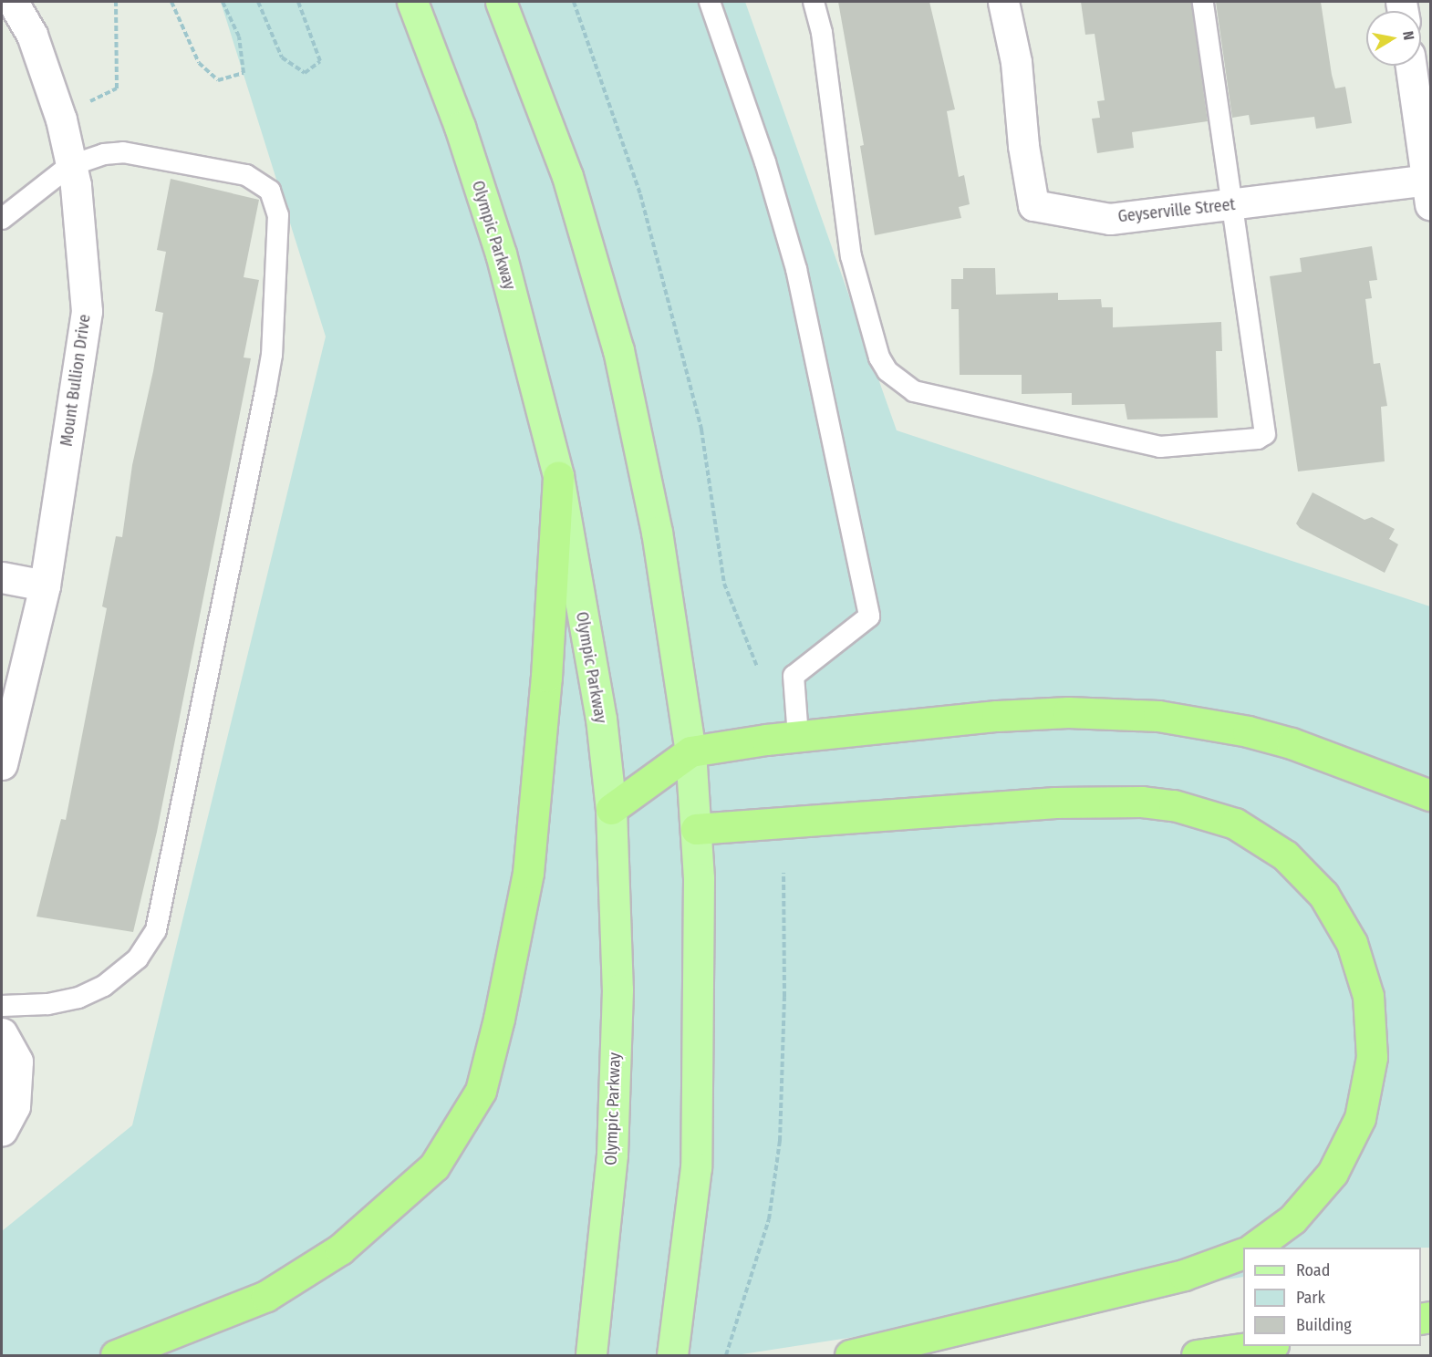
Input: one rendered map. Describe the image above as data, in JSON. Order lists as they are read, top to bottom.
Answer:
{
  "streets": {
    "main road": ["Olympic Parkway"],
    "street": ["Geyserville Street", "Mount Bullion Drive"]
  },
  "legend": ["Road", "Park", "Building"],
  "north": "right"
}
